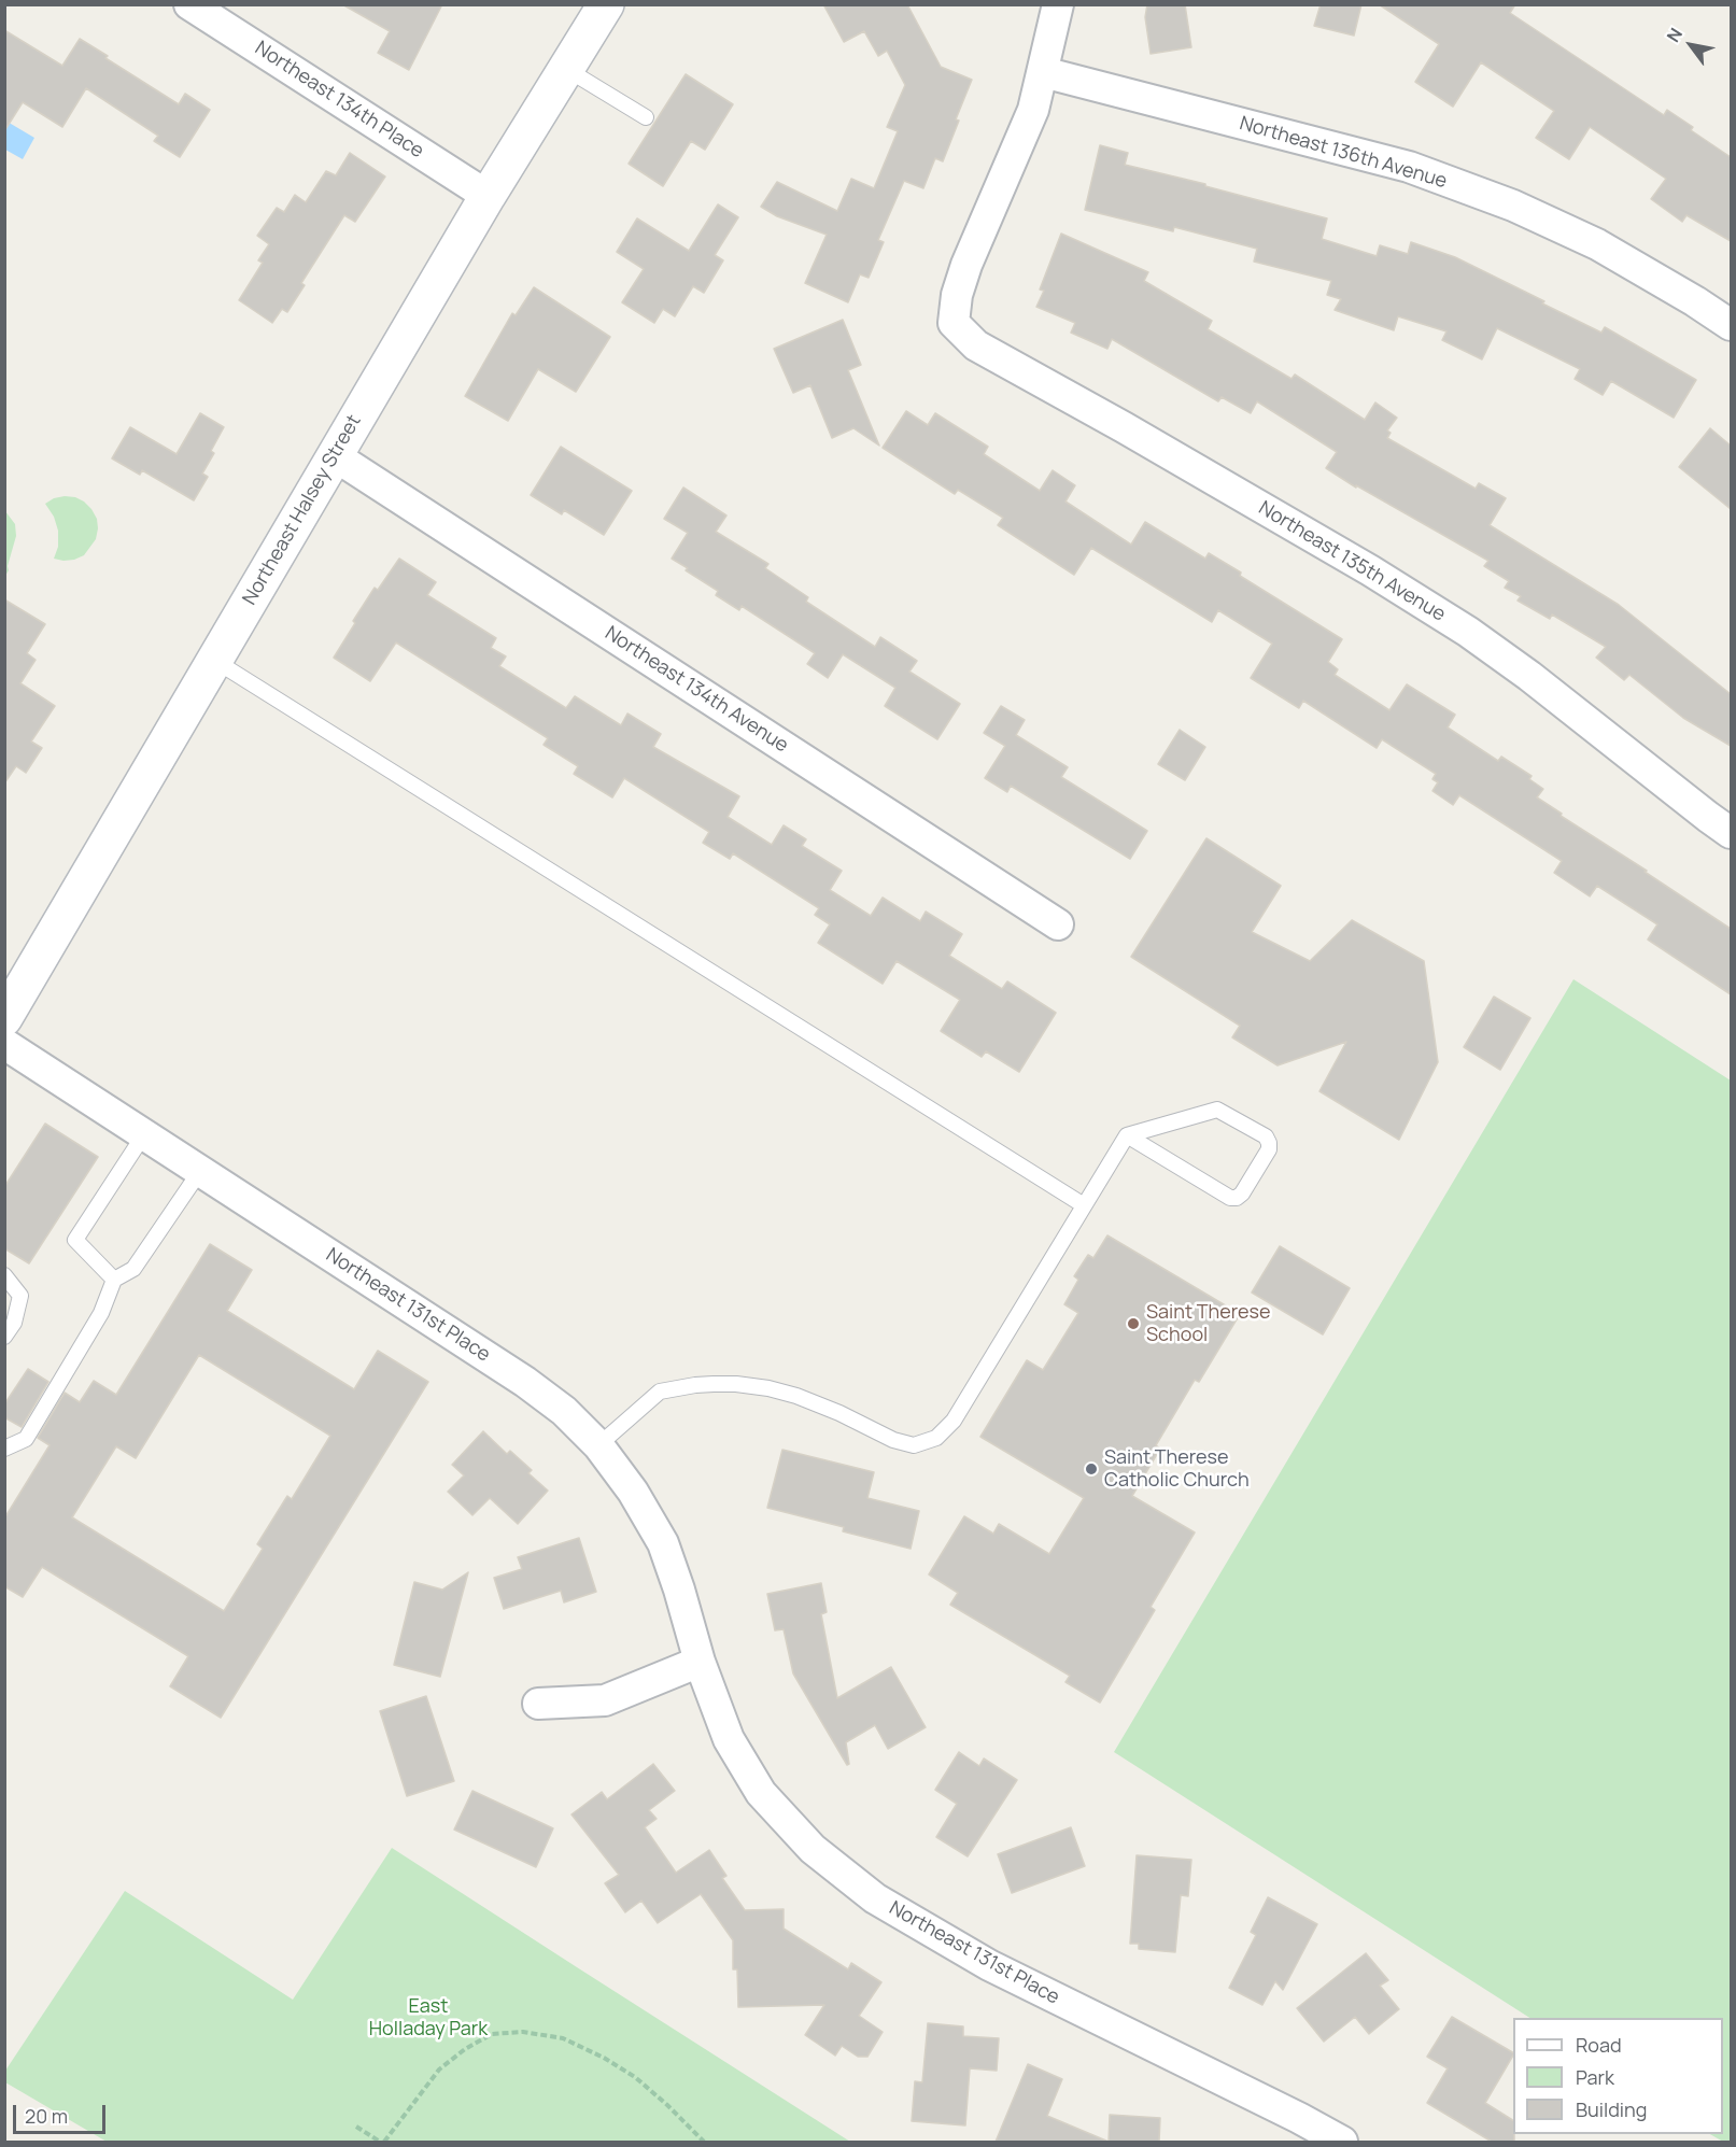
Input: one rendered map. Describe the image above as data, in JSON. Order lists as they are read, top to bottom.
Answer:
{
  "streets": {
    "main road": ["Northeast Halsey Street"],
    "street": [
      "Northeast 134th Place",
      "Northeast 136th Avenue",
      "Northeast 135th Avenue",
      "Northeast 134th Avenue",
      "Northeast 131st Place"
    ]
  },
  "crossings": [
    ["Northeast 134th Place", "Northeast Halsey Street"],
    ["Northeast 136th Avenue", "Northeast 135th Avenue"],
    ["Northeast Halsey Street", "Northeast 134th Avenue"]
  ],
  "parks": ["East Holladay Park"],
  "places": ["Saint Therese School", "Saint Therese Catholic Church"],
  "legend": ["Road", "Park", "Building"],
  "scale_bar": "20 m",
  "north": "top left"
}
